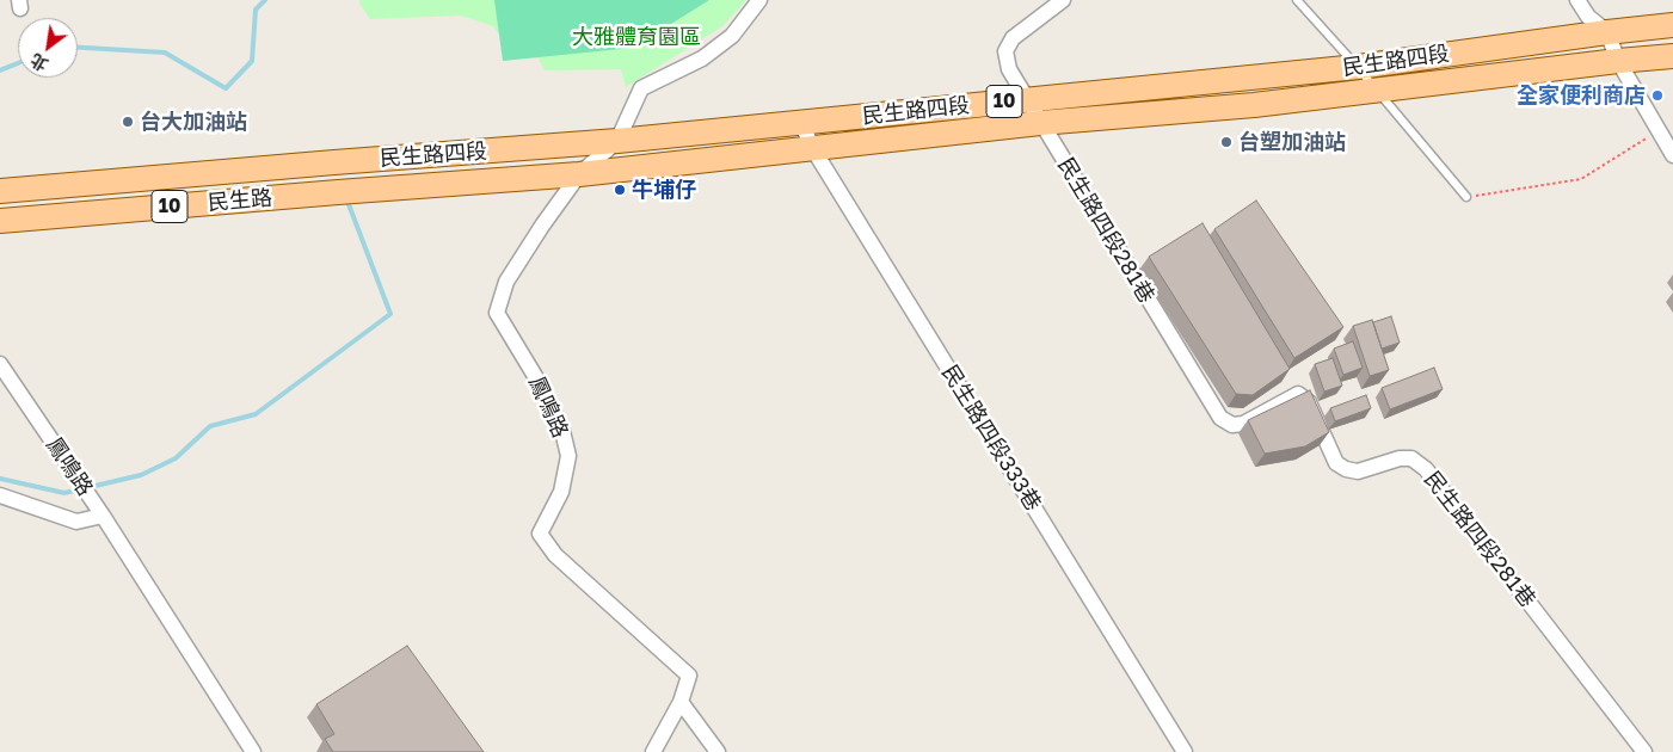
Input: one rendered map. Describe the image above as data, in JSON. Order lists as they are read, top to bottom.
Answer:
{
  "streets": {
    "main road": ["民生路四段", "10", "民生路"],
    "street": ["民生路四段281巷", "鳳鳴路", "民生路四段333巷"]
  },
  "crossings": [
    ["民生路四段", "民生路"],
    ["民生路四段", "民生路四段281巷"],
    ["民生路四段", "鳳鳴路"],
    ["民生路四段", "民生路四段333巷"]
  ],
  "parks": ["大雅體育園區"],
  "places": [
    "全家便利商店",
    "台大加油站",
    "台塑加油站",
    "牛埔仔"
  ],
  "north": "bottom left"
}
